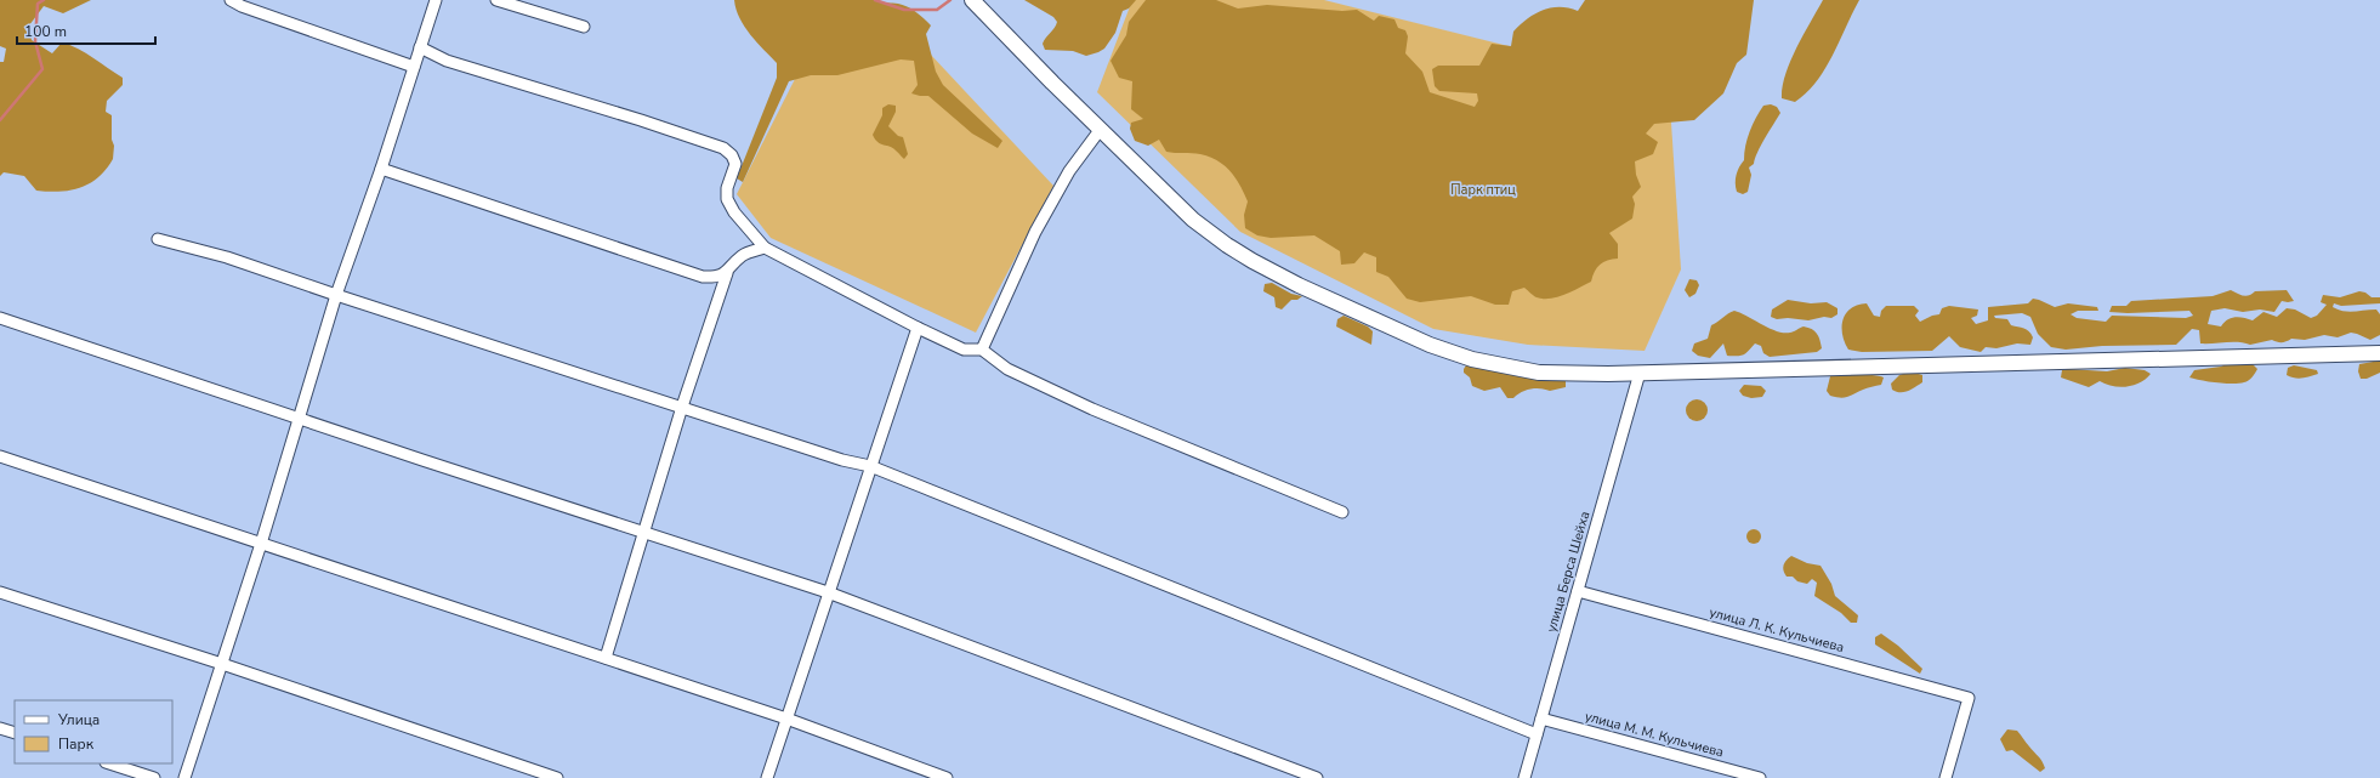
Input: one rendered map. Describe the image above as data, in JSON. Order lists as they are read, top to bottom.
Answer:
{
  "streets": {
    "street": ["улица Берса Шейха", "улица Л. К. Кульчиева", "улица М. М. Кульчиева"]
  },
  "crossings": [
    ["улица Берса Шейха", "улица Л. К. Кульчиева"],
    ["улица Берса Шейха", "улица М. М. Кульчиева"]
  ],
  "parks": ["Парк птиц"],
  "legend": ["Улица", "Парк"],
  "scale_bar": "100 m"
}
